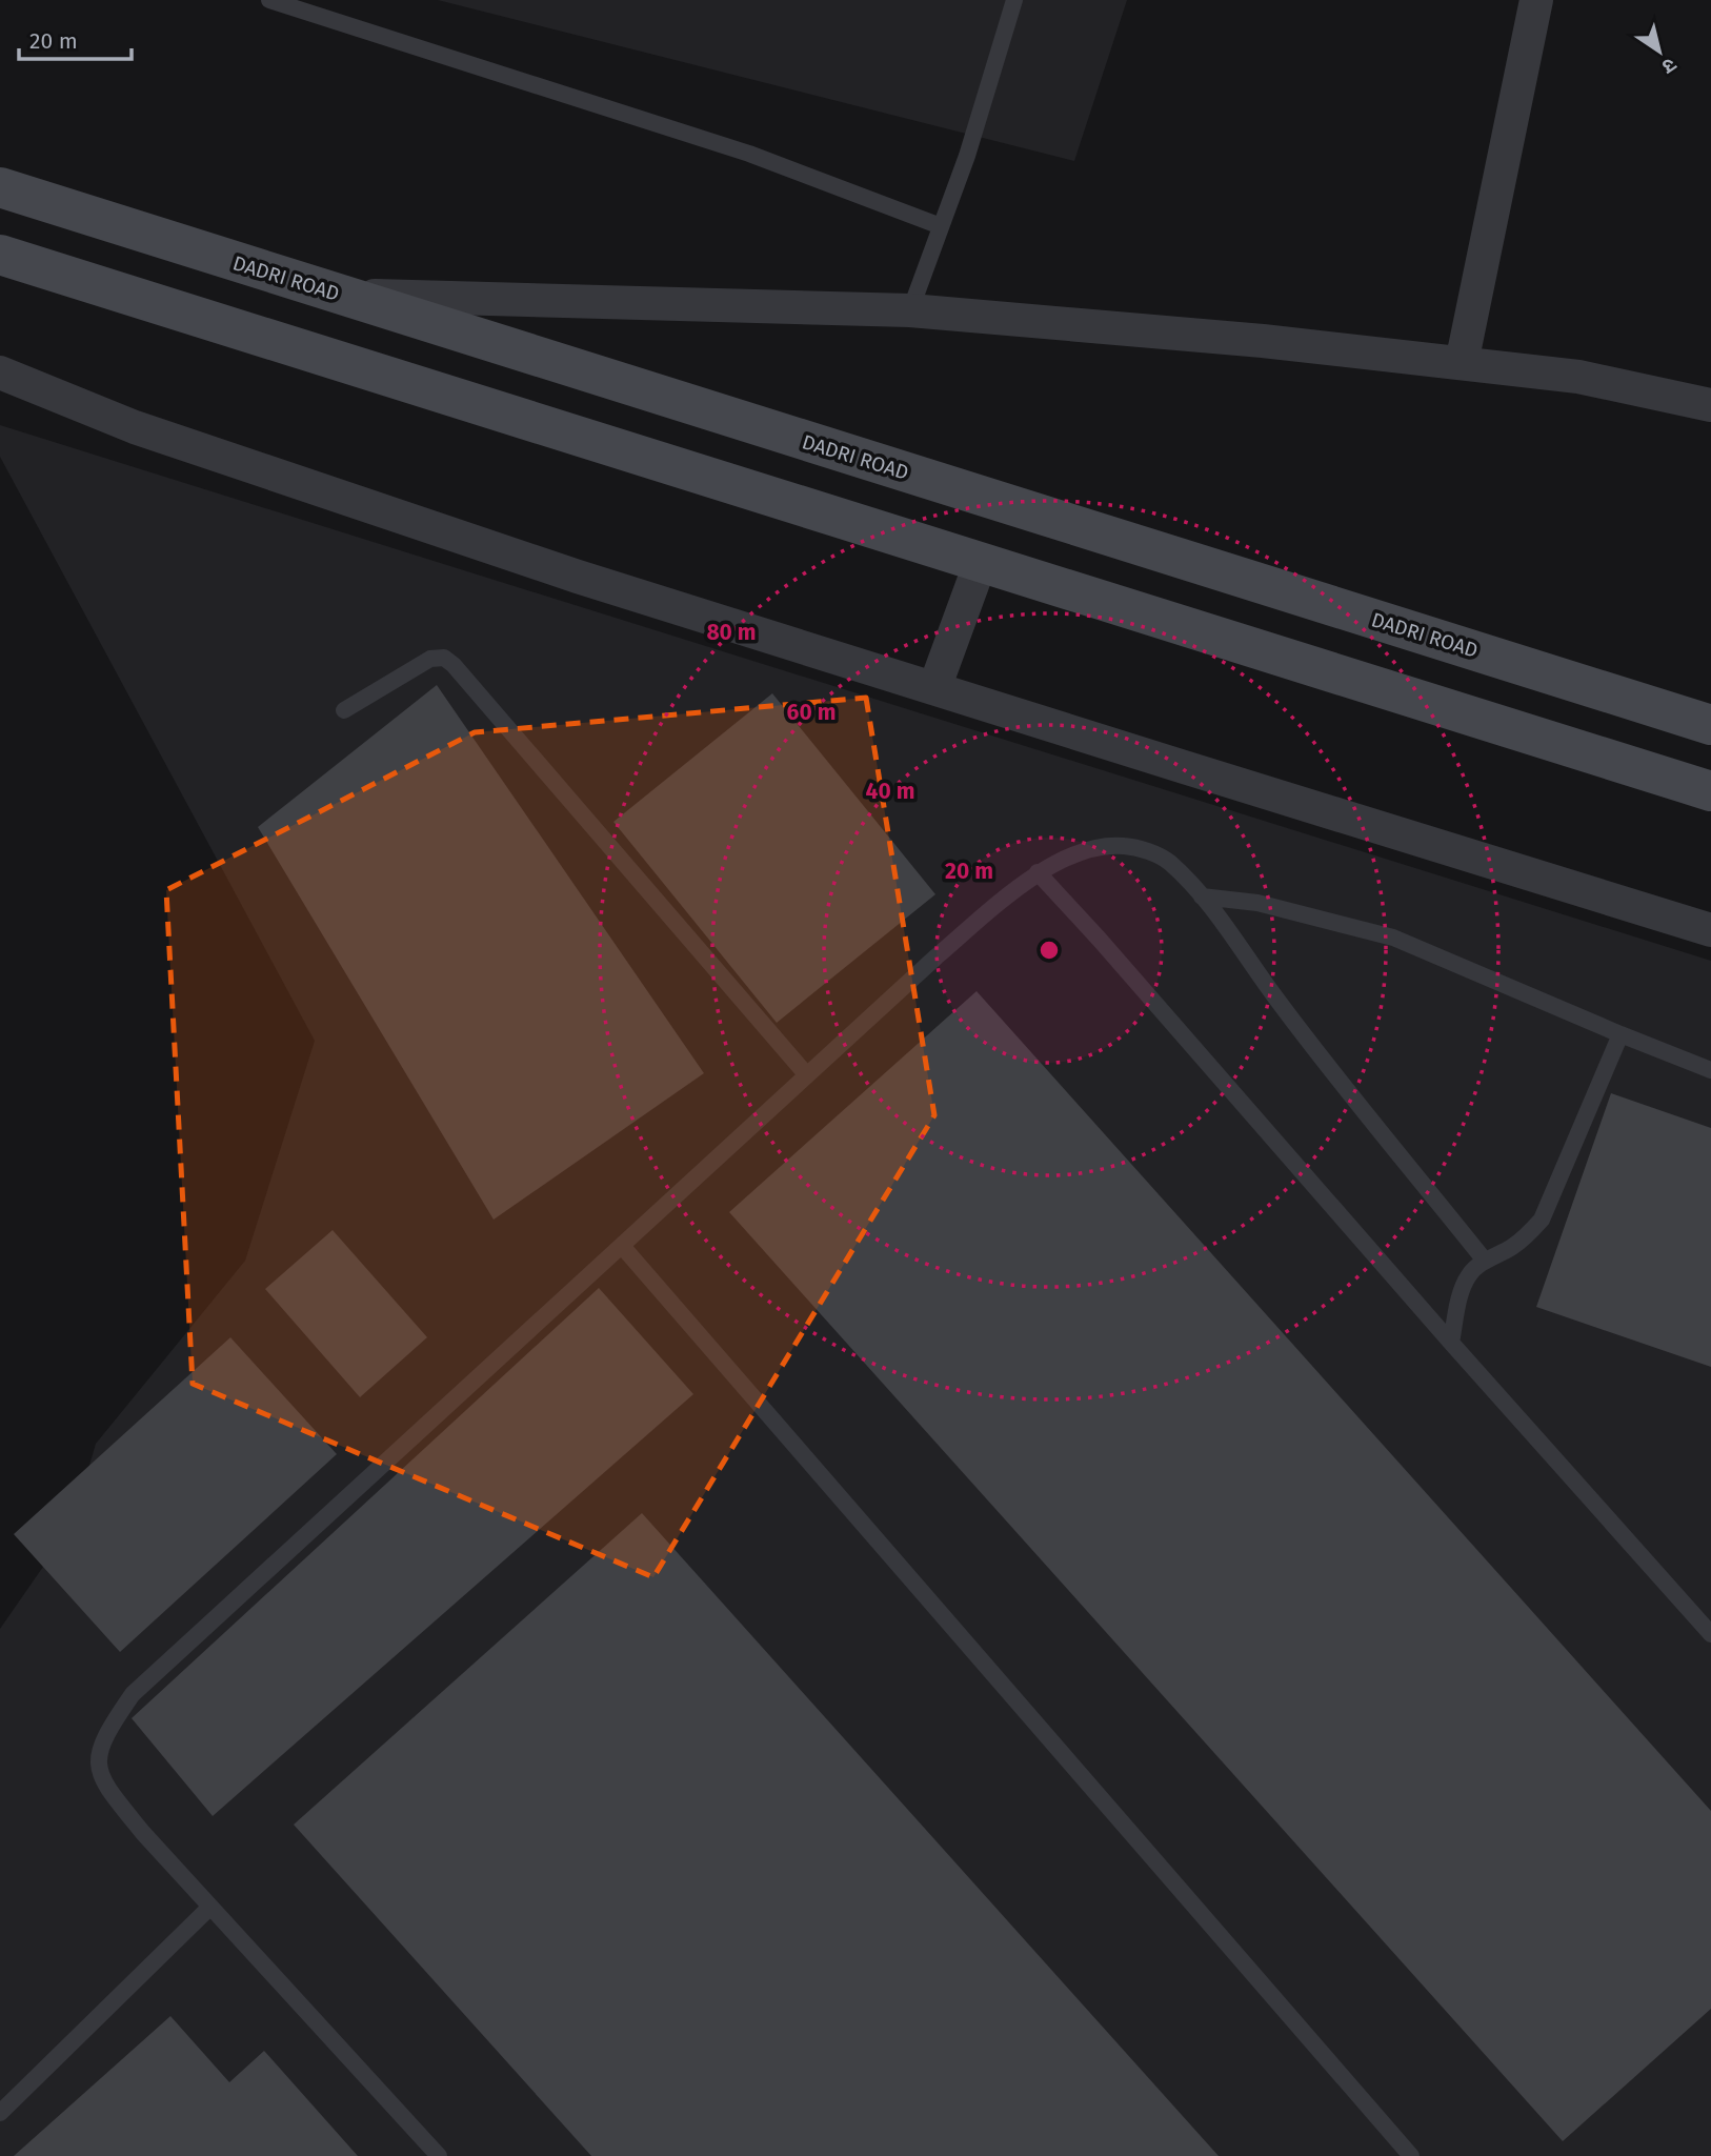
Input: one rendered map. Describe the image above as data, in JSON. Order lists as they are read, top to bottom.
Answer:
{
  "streets": {
    "main road": ["DADRI ROAD"]
  },
  "scale_bar": "20 m",
  "north": "bottom right",
  "rings": [
    "80 m",
    "60 m",
    "40 m",
    "20 m"
  ]
}
